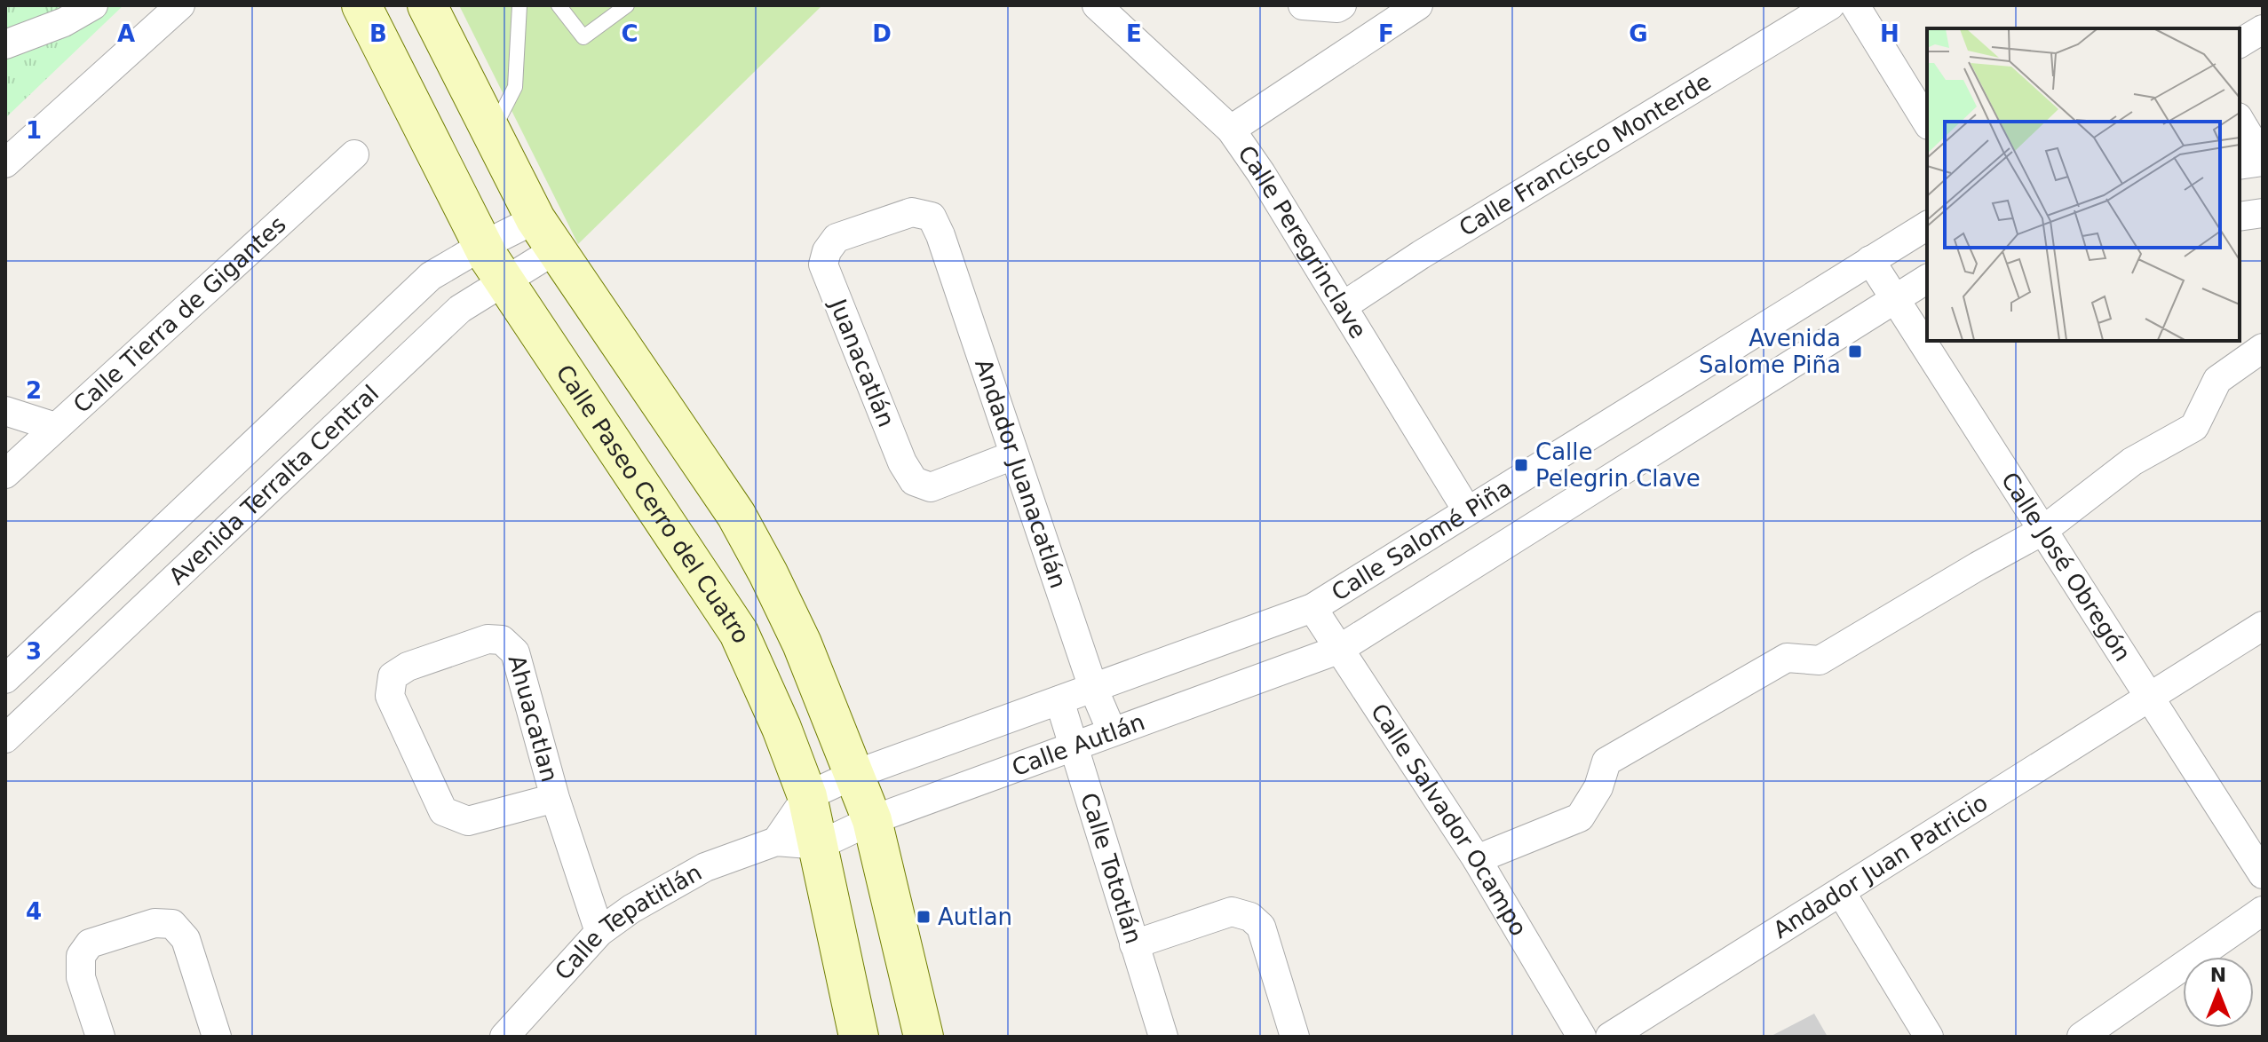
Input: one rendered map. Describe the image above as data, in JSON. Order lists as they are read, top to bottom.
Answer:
{
  "streets": {
    "street": [
      "Calle Francisco Monterde",
      "Calle Peregrinclave",
      "Calle Tierra de Gigantes",
      "Juanacatlán",
      "Andador Juanacatlán",
      "Avenida Terralta Central",
      "Calle Paseo Cerro del Cuatro",
      "Calle Salomé Piña",
      "Calle José Obregón",
      "Ahuacatlan",
      "Calle Autlán",
      "Calle Salvador Ocampo",
      "Andador Juan Patricio",
      "Calle Tototlán",
      "Calle Tepatitlán"
    ]
  },
  "crossings": [
    ["Calle Francisco Monterde", "Calle Peregrinclave"],
    ["Calle Peregrinclave", "Calle Salomé Piña"],
    ["Juanacatlán", "Andador Juanacatlán"],
    ["Andador Juanacatlán", "Calle Autlán"],
    ["Avenida Terralta Central", "Calle Paseo Cerro del Cuatro"],
    ["Calle Paseo Cerro del Cuatro", "Calle Autlán"],
    ["Calle Paseo Cerro del Cuatro", "Calle Tepatitlán"],
    ["Calle Salomé Piña", "Calle José Obregón"],
    ["Calle Salomé Piña", "Calle Autlán"],
    ["Calle Salomé Piña", "Calle Salvador Ocampo"],
    ["Calle José Obregón", "Andador Juan Patricio"],
    ["Ahuacatlan", "Calle Tepatitlán"],
    ["Calle Autlán", "Calle Salvador Ocampo"],
    ["Calle Autlán", "Calle Tototlán"],
    ["Calle Autlán", "Calle Tepatitlán"]
  ],
  "places": {
    "transit": ["Avenida Salome Piña", "Calle Pelegrin Clave", "Autlan"]
  },
  "north": "top",
  "grid": {
    "columns": [
      "A",
      "B",
      "C",
      "D",
      "E",
      "F",
      "G",
      "H"
    ],
    "rows": [
      "1",
      "2",
      "3",
      "4"
    ]
  }
}
